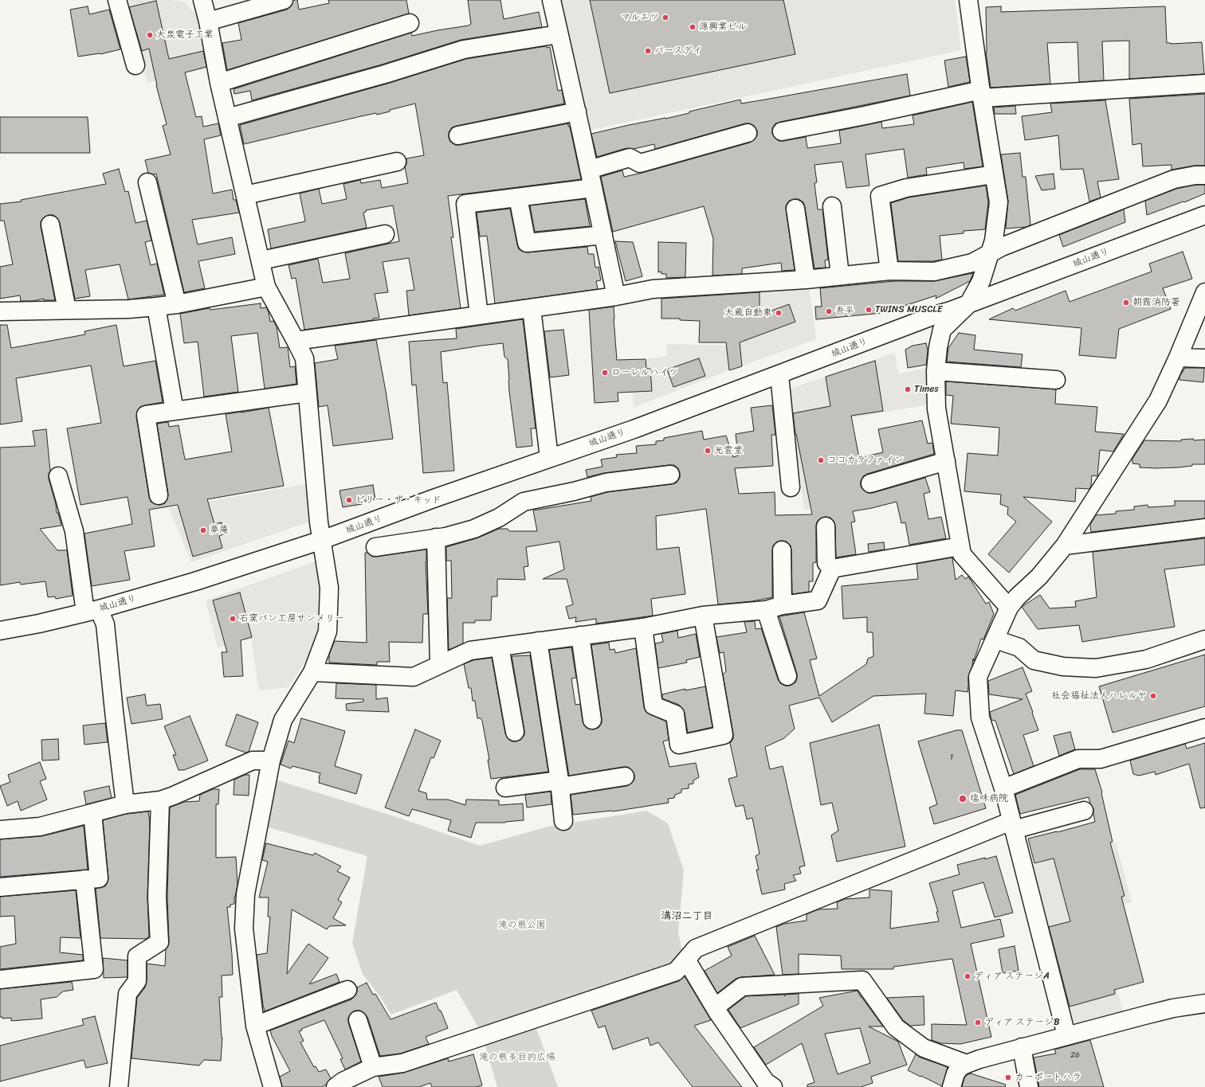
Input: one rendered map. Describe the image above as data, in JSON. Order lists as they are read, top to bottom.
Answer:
{
  "streets": {
    "street": ["城山通り"]
  },
  "districts": ["溝沼二丁目"],
  "parks": ["滝の根公園", "滝の根多目的広場"],
  "places": [
    "マルエツ",
    "源興業ビル",
    "大泉電子工業",
    "バースデイ",
    "朝霞消防署",
    "TWINS MUSCLE",
    "吾平",
    "大蔵自動車",
    "ローレルハイツ",
    "Times",
    "光雲堂",
    "ココカラファイン",
    "ビリー・ザ・キッド",
    "夢庵",
    "石窯パン工房サンメリー",
    "社会福祉法人ハレルヤ",
    "塩味病院",
    "ディア ステージA",
    "ディア ステージB",
    "カーポートハラ"
  ],
  "house_numbers": ["1", "26"]
}
